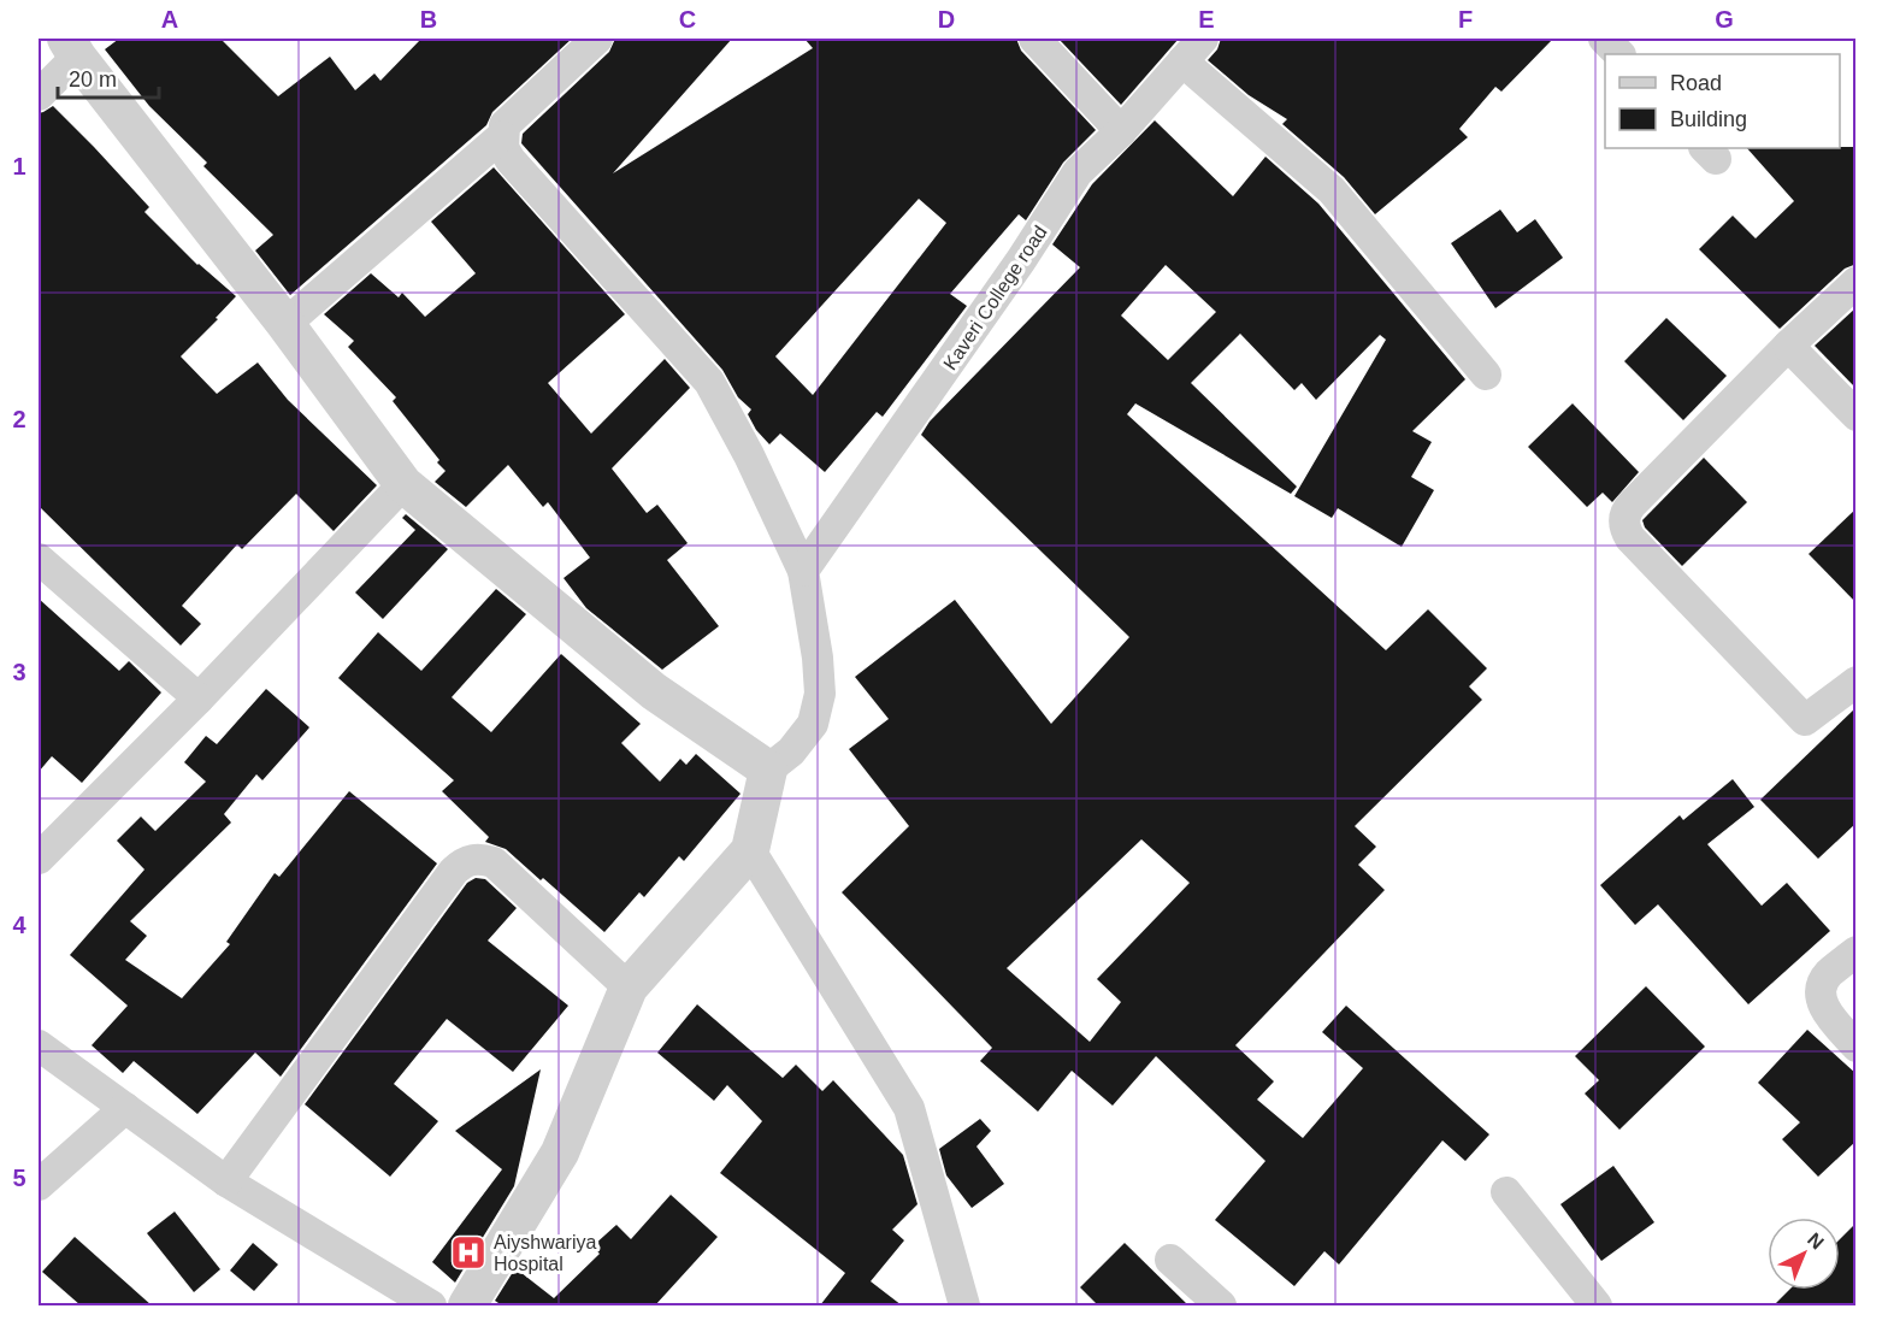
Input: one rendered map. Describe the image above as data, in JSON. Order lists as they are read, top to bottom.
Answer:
{
  "streets": {
    "street": ["Kaveri College road"]
  },
  "places": {
    "hospital": ["Aiyshwariya Hospital"]
  },
  "legend": ["Road", "Building"],
  "scale_bar": "20 m",
  "north": "top right",
  "grid": {
    "columns": [
      "A",
      "B",
      "C",
      "D",
      "E",
      "F",
      "G"
    ],
    "rows": [
      "1",
      "2",
      "3",
      "4",
      "5"
    ]
  }
}
